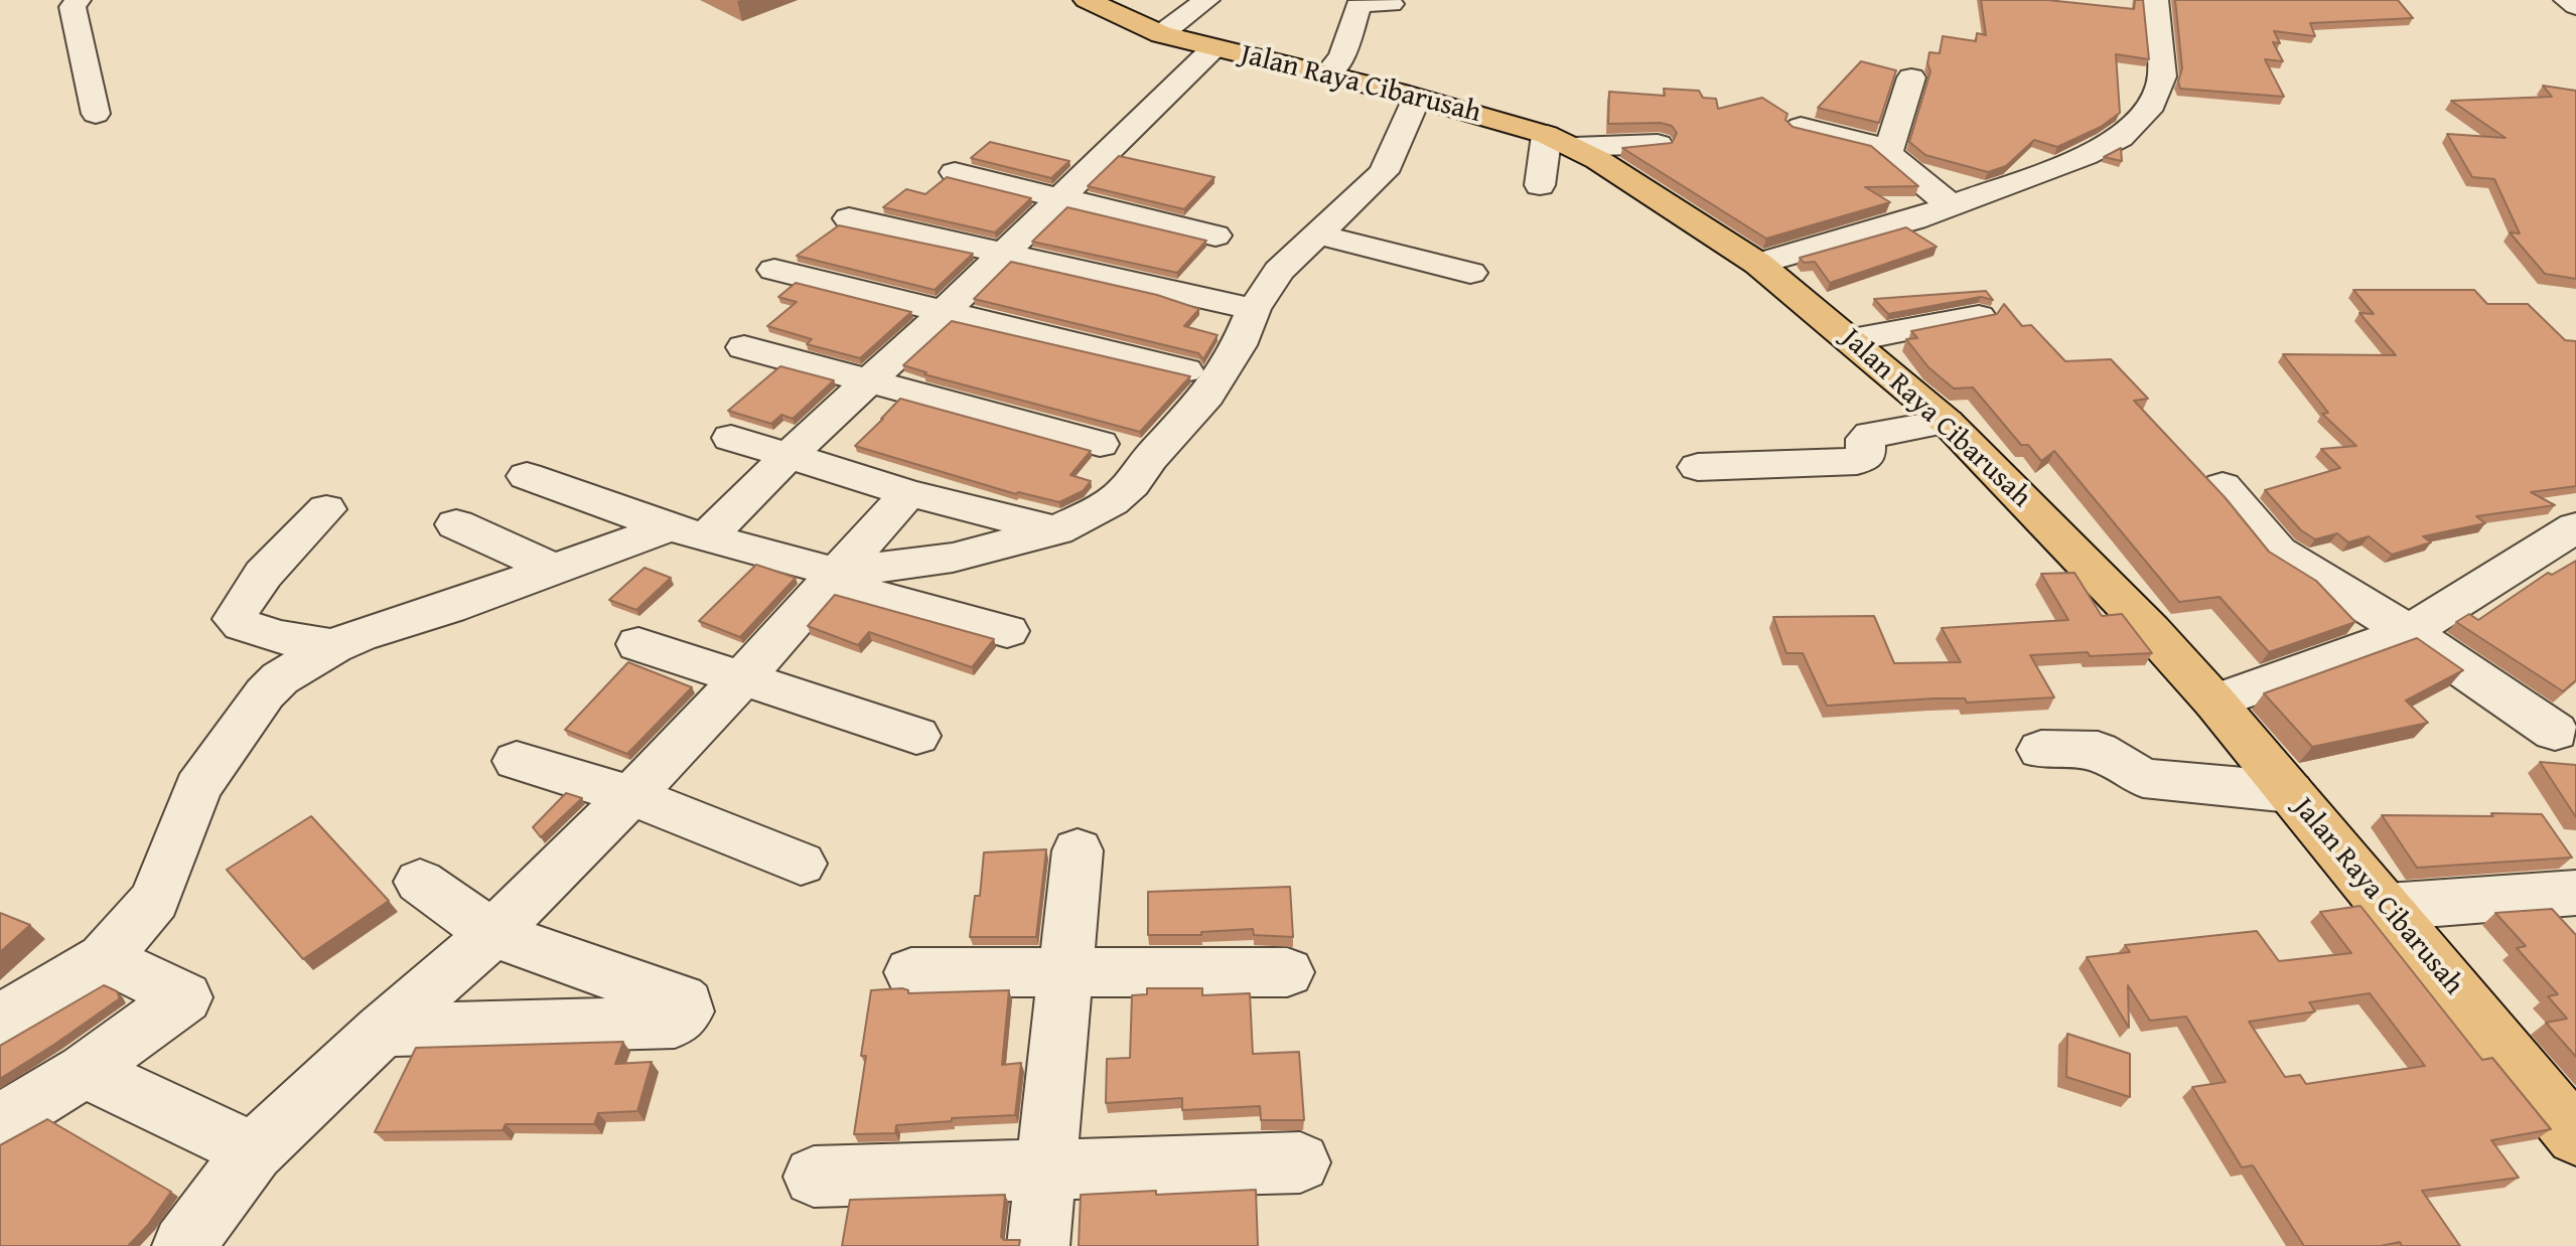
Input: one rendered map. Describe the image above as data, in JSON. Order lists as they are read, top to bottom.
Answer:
{
  "streets": {
    "main road": ["Jalan Raya Cibarusah"]
  }
}
